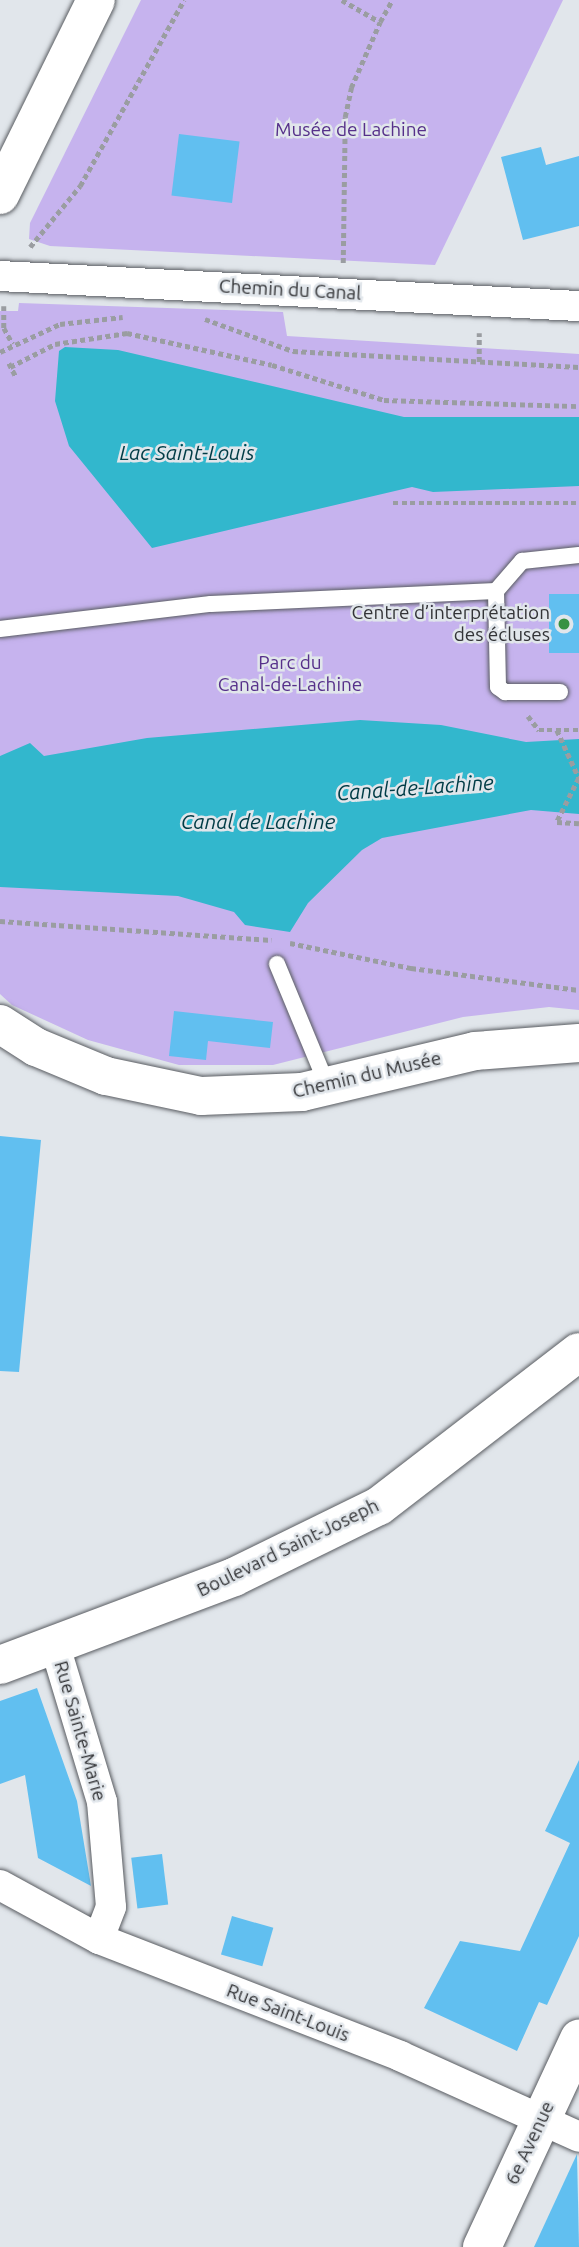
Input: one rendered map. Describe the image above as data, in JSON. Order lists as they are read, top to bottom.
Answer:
{
  "streets": {
    "street": [
      "Chemin du Canal",
      "Chemin du Musée",
      "Boulevard Saint-Joseph",
      "Rue Sainte-Marie",
      "Rue Saint-Louis",
      "6e Avenue"
    ]
  },
  "crossings": [
    ["Boulevard Saint-Joseph", "Rue Sainte-Marie"],
    ["Rue Sainte-Marie", "Rue Saint-Louis"],
    ["Rue Saint-Louis", "6e Avenue"]
  ],
  "water": ["Lac Saint-Louis", "Canal-de-Lachine", "Canal de Lachine"],
  "parks": ["Musée de Lachine", "Parc du Canal-de-Lachine"],
  "places": ["Centre d’interprétation des écluses"]
}
